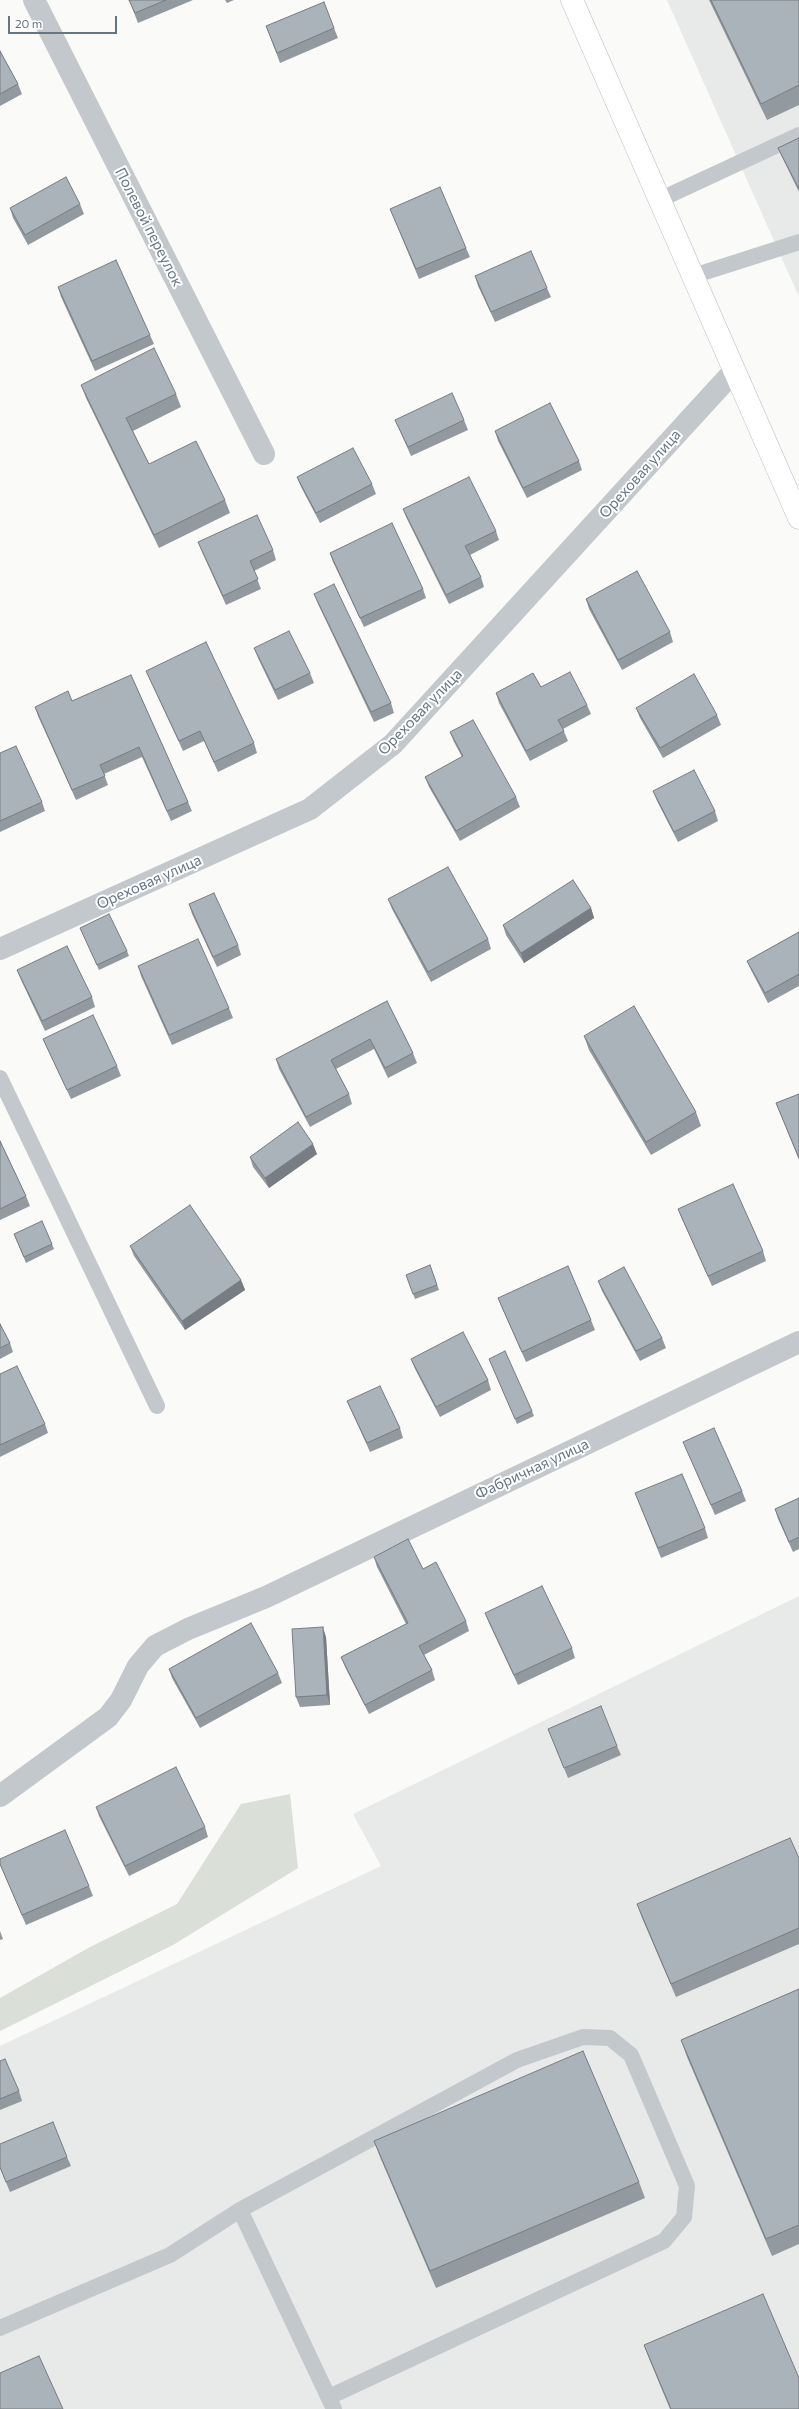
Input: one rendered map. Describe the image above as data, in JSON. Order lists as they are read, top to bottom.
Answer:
{
  "streets": {
    "street": ["Полевой переулок", "Ореховая улица", "Фабричная улица"]
  },
  "scale_bar": "20 m"
}
